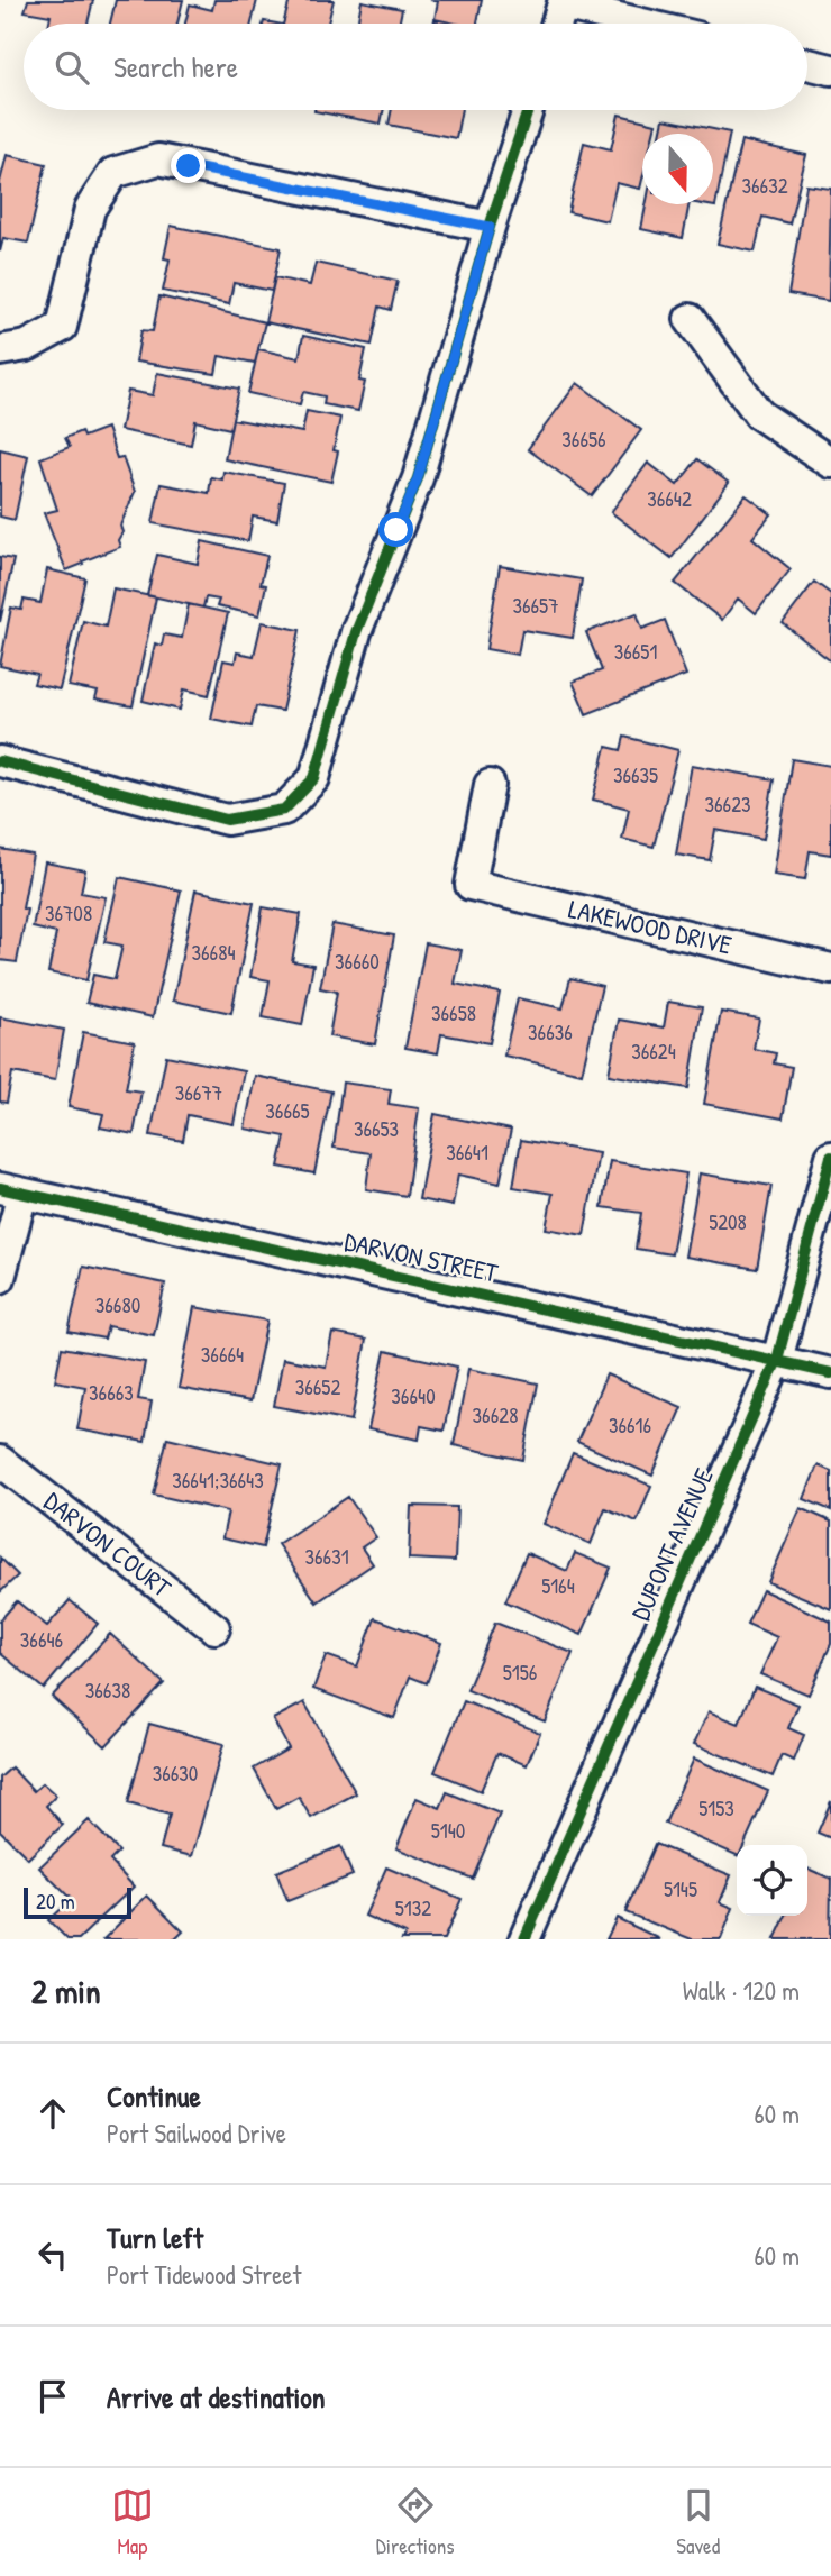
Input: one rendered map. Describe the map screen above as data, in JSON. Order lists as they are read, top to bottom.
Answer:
{
  "streets": {
    "street": [
      "LAKEWOOD DRIVE",
      "DARVON STREET",
      "DARVON COURT",
      "DUPONT AVENUE"
    ]
  },
  "crossings": [
    ["DARVON STREET", "DUPONT AVENUE"]
  ],
  "house_numbers": [
    "36632",
    "36656",
    "36642",
    "36657",
    "36651",
    "36635",
    "36623",
    "36708",
    "36684",
    "36660",
    "36658",
    "36636",
    "36624",
    "36677",
    "36665",
    "36653",
    "36641",
    "5208",
    "36680",
    "36664",
    "36652",
    "36663",
    "36640",
    "36628",
    "36616",
    "36641;36643",
    "36631",
    "5164",
    "36646",
    "5156",
    "36638",
    "36630",
    "5153",
    "5140",
    "5145",
    "5132"
  ],
  "scale_bar": "20 m",
  "north": "bottom",
  "page": {
    "search": "Search here",
    "scale": "20 m",
    "heading": ["2 min", "Walk · 120 m"],
    "list": [
      ["Continue", "Port Sailwood Drive", "60 m"],
      ["Turn left", "Port Tidewood Street", "60 m"],
      "Arrive at destination"
    ],
    "nav": ["Map", "Directions", "Saved"]
  }
}
